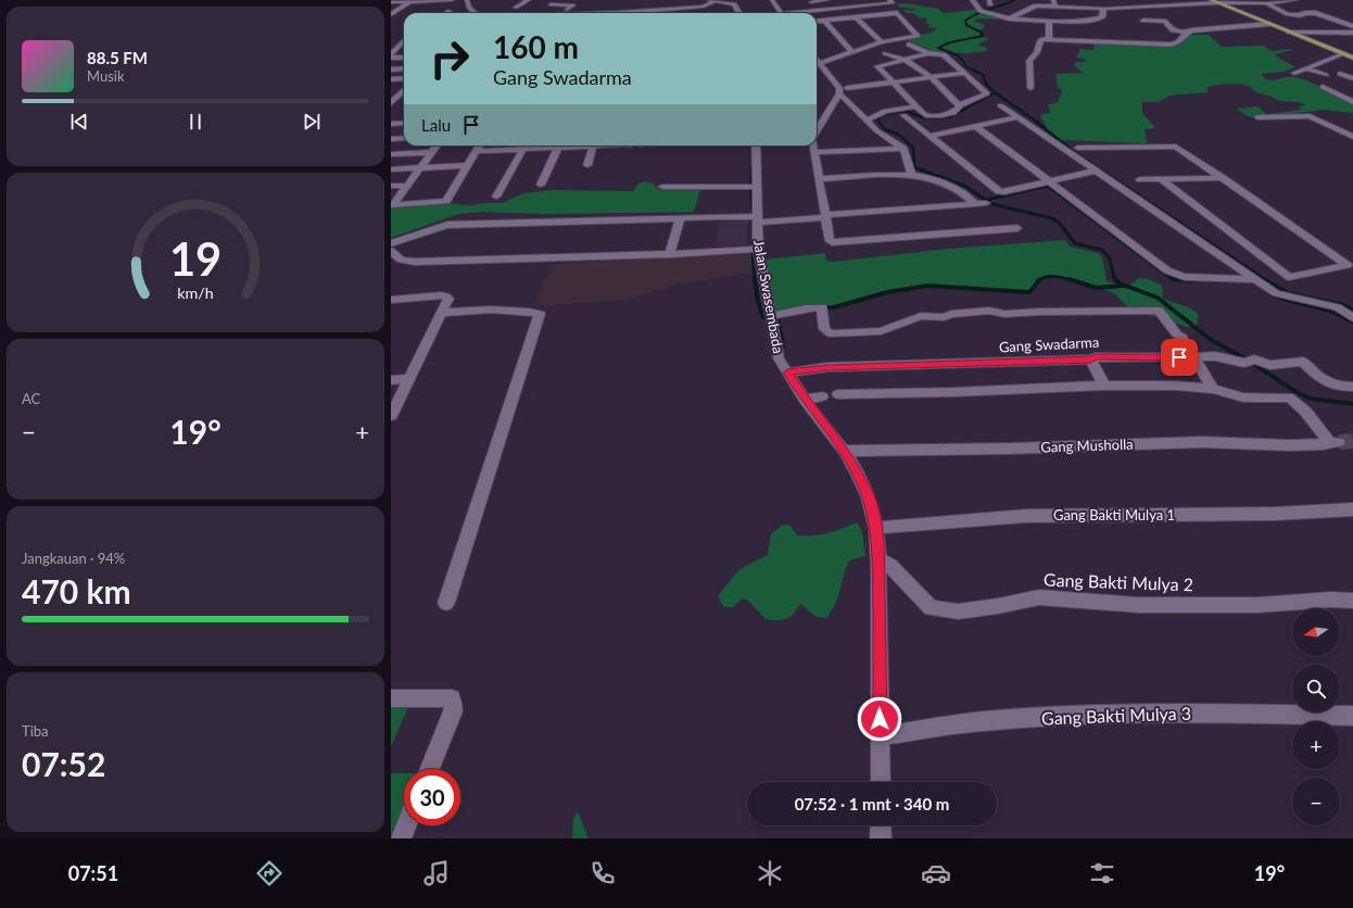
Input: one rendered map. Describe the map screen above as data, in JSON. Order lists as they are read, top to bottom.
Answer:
{
  "streets": {
    "street": [
      "Jalan Swasembada",
      "Gang Swadarma",
      "Gang Musholla",
      "Gang Bakti Mulya 1",
      "Gang Bakti Mulya 2",
      "Gang Bakti Mulya 3"
    ]
  },
  "crossings": [
    ["Jalan Swasembada", "Gang Swadarma"],
    ["Jalan Swasembada", "Gang Musholla"],
    ["Jalan Swasembada", "Gang Bakti Mulya 1"],
    ["Jalan Swasembada", "Gang Bakti Mulya 2"],
    ["Jalan Swasembada", "Gang Bakti Mulya 3"]
  ],
  "north": "left",
  "page": {
    "turn": ["160 m", "Gang Swadarma"],
    "song": ["88.5 FM", "Musik"],
    "then": "Lalu",
    "tile": [
      "AC",
      ["Jangkauan · 94%", "470 km"],
      ["Tiba", "07:52"]
    ],
    "heat": ["−", "19°", "+"],
    "map_buttons": ["+", "−"],
    "limit": "30",
    "trip": "07:52 · 1 mnt · 340 m",
    "tabs": ["07:51", "19°"],
    "gauge": ["19", "km/h"]
  }
}
